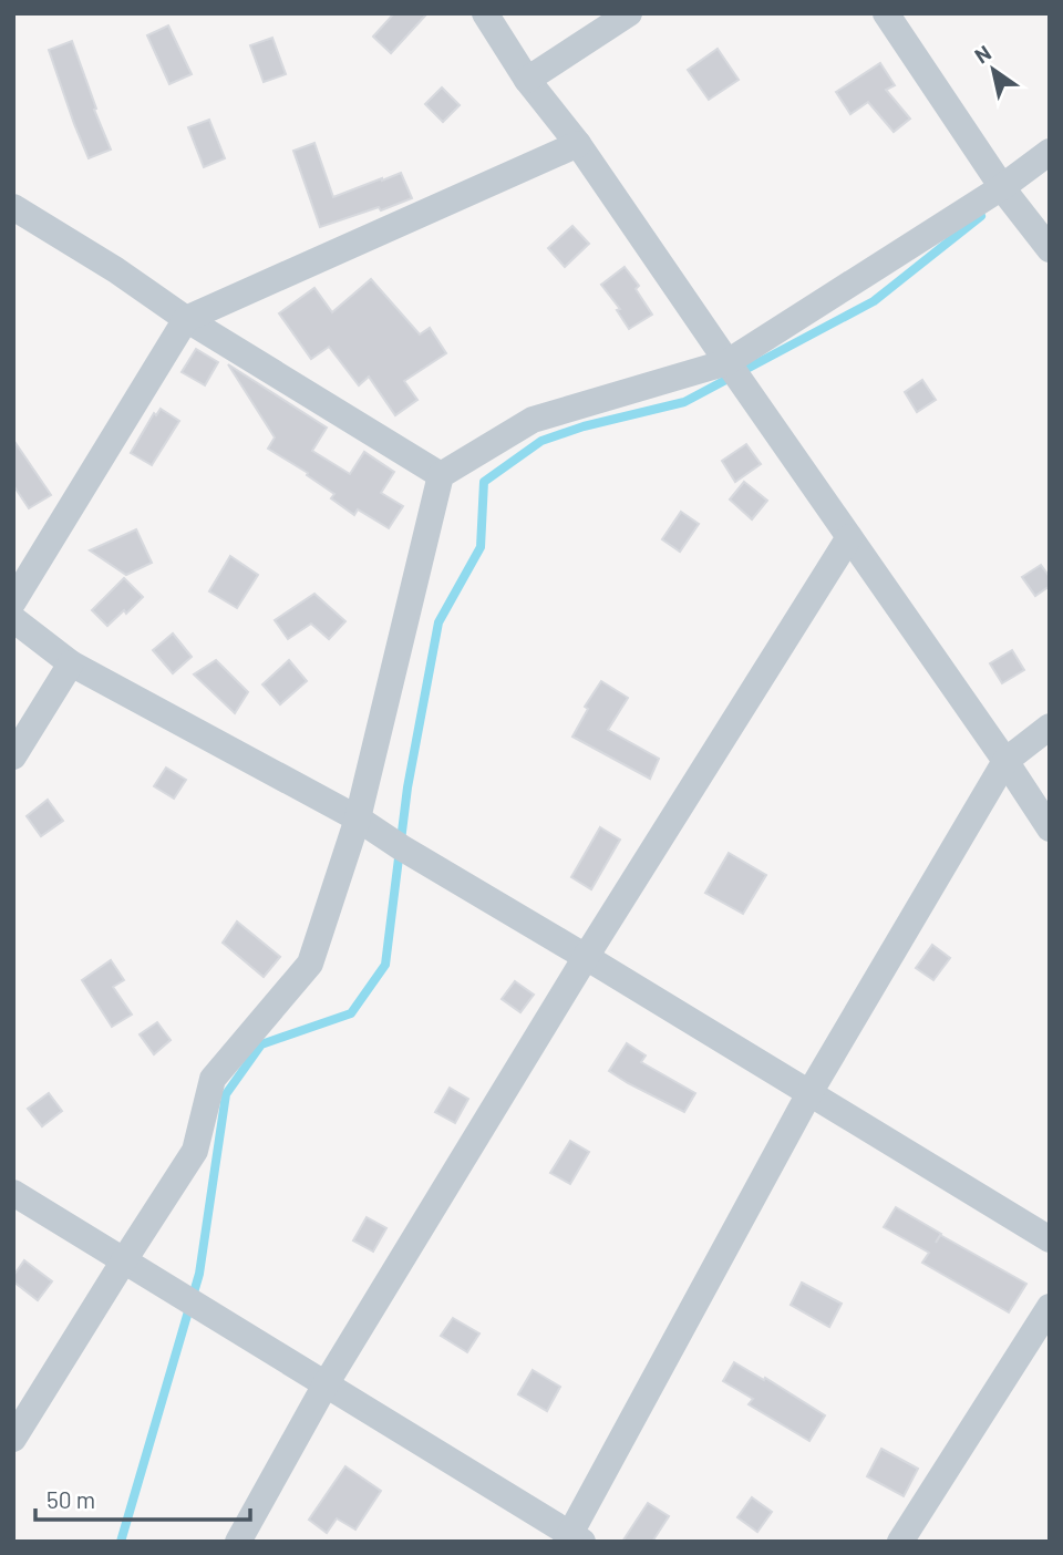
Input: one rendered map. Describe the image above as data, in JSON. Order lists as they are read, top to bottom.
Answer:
{
  "scale_bar": "50 m",
  "north": "top left"
}
